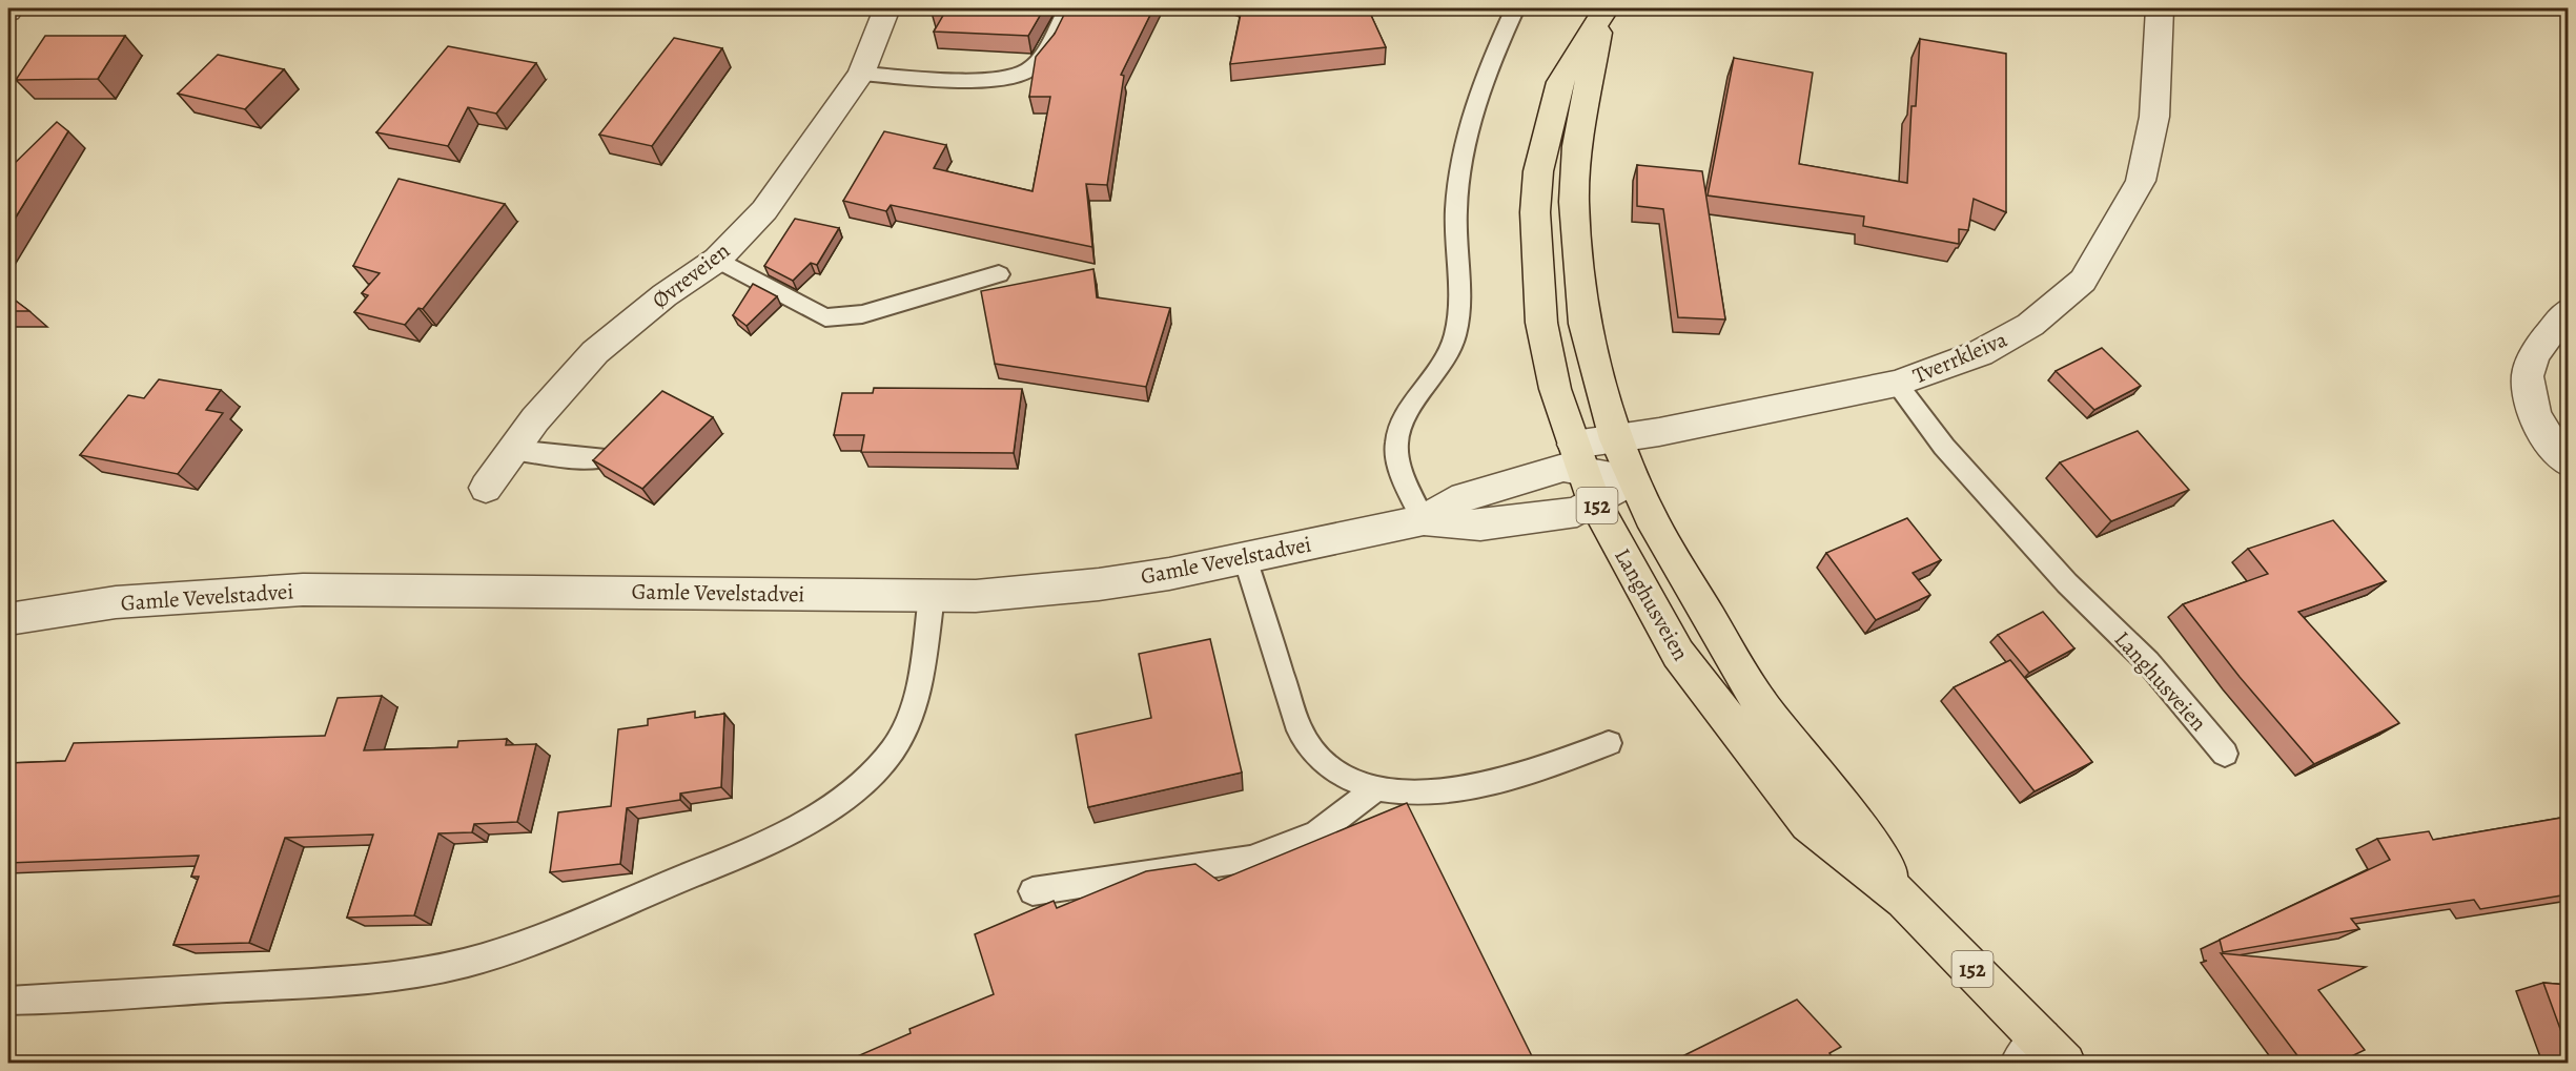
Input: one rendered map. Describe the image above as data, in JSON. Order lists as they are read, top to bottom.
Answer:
{
  "streets": {
    "main road": ["152", "Langhusveien"],
    "street": ["Øvreveien", "Tverrkleiva", "Gamle Vevelstadvei"]
  },
  "crossings": [
    ["Tverrkleiva", "Gamle Vevelstadvei"],
    ["Tverrkleiva", "Langhusveien"],
    ["Gamle Vevelstadvei", "Langhusveien"]
  ]
}
